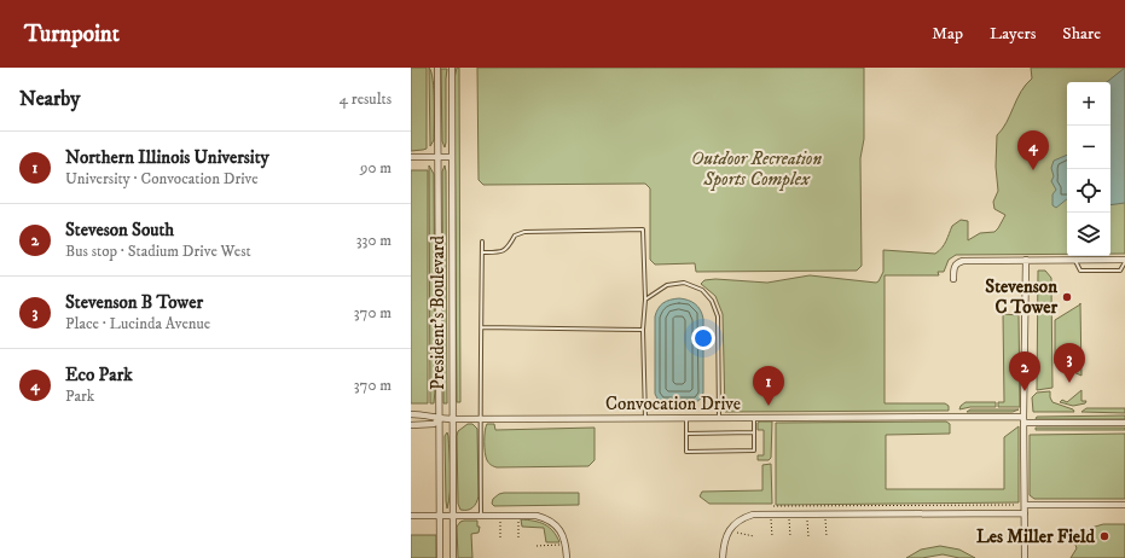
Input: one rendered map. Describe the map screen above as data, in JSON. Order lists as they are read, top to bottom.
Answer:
{
  "streets": {
    "street": ["President's Boulevard", "Convocation Drive"]
  },
  "crossings": [
    ["President's Boulevard", "Convocation Drive"]
  ],
  "parks": ["Outdoor Recreation Sports Complex"],
  "places": ["Stevenson C Tower", "Les Miller Field"],
  "page": {
    "header": "Turnpoint",
    "nav": ["Map", "Layers", "Share"],
    "heading": ["Nearby", "4 results"],
    "map_buttons": ["+", "−"],
    "list": [
      {
        "mark": "1",
        "name": "Northern Illinois University",
        "note": "University · Convocation Drive",
        "value": "90 m"
      },
      {
        "mark": "2",
        "name": "Steveson South",
        "note": "Bus stop · Stadium Drive West",
        "value": "330 m"
      },
      {
        "mark": "3",
        "name": "Stevenson B Tower",
        "note": "Place · Lucinda Avenue",
        "value": "370 m"
      },
      {
        "mark": "4",
        "name": "Eco Park",
        "note": "Park",
        "value": "370 m"
      }
    ],
    "pins": [
      "4",
      "3",
      "2",
      "1"
    ]
  }
}
